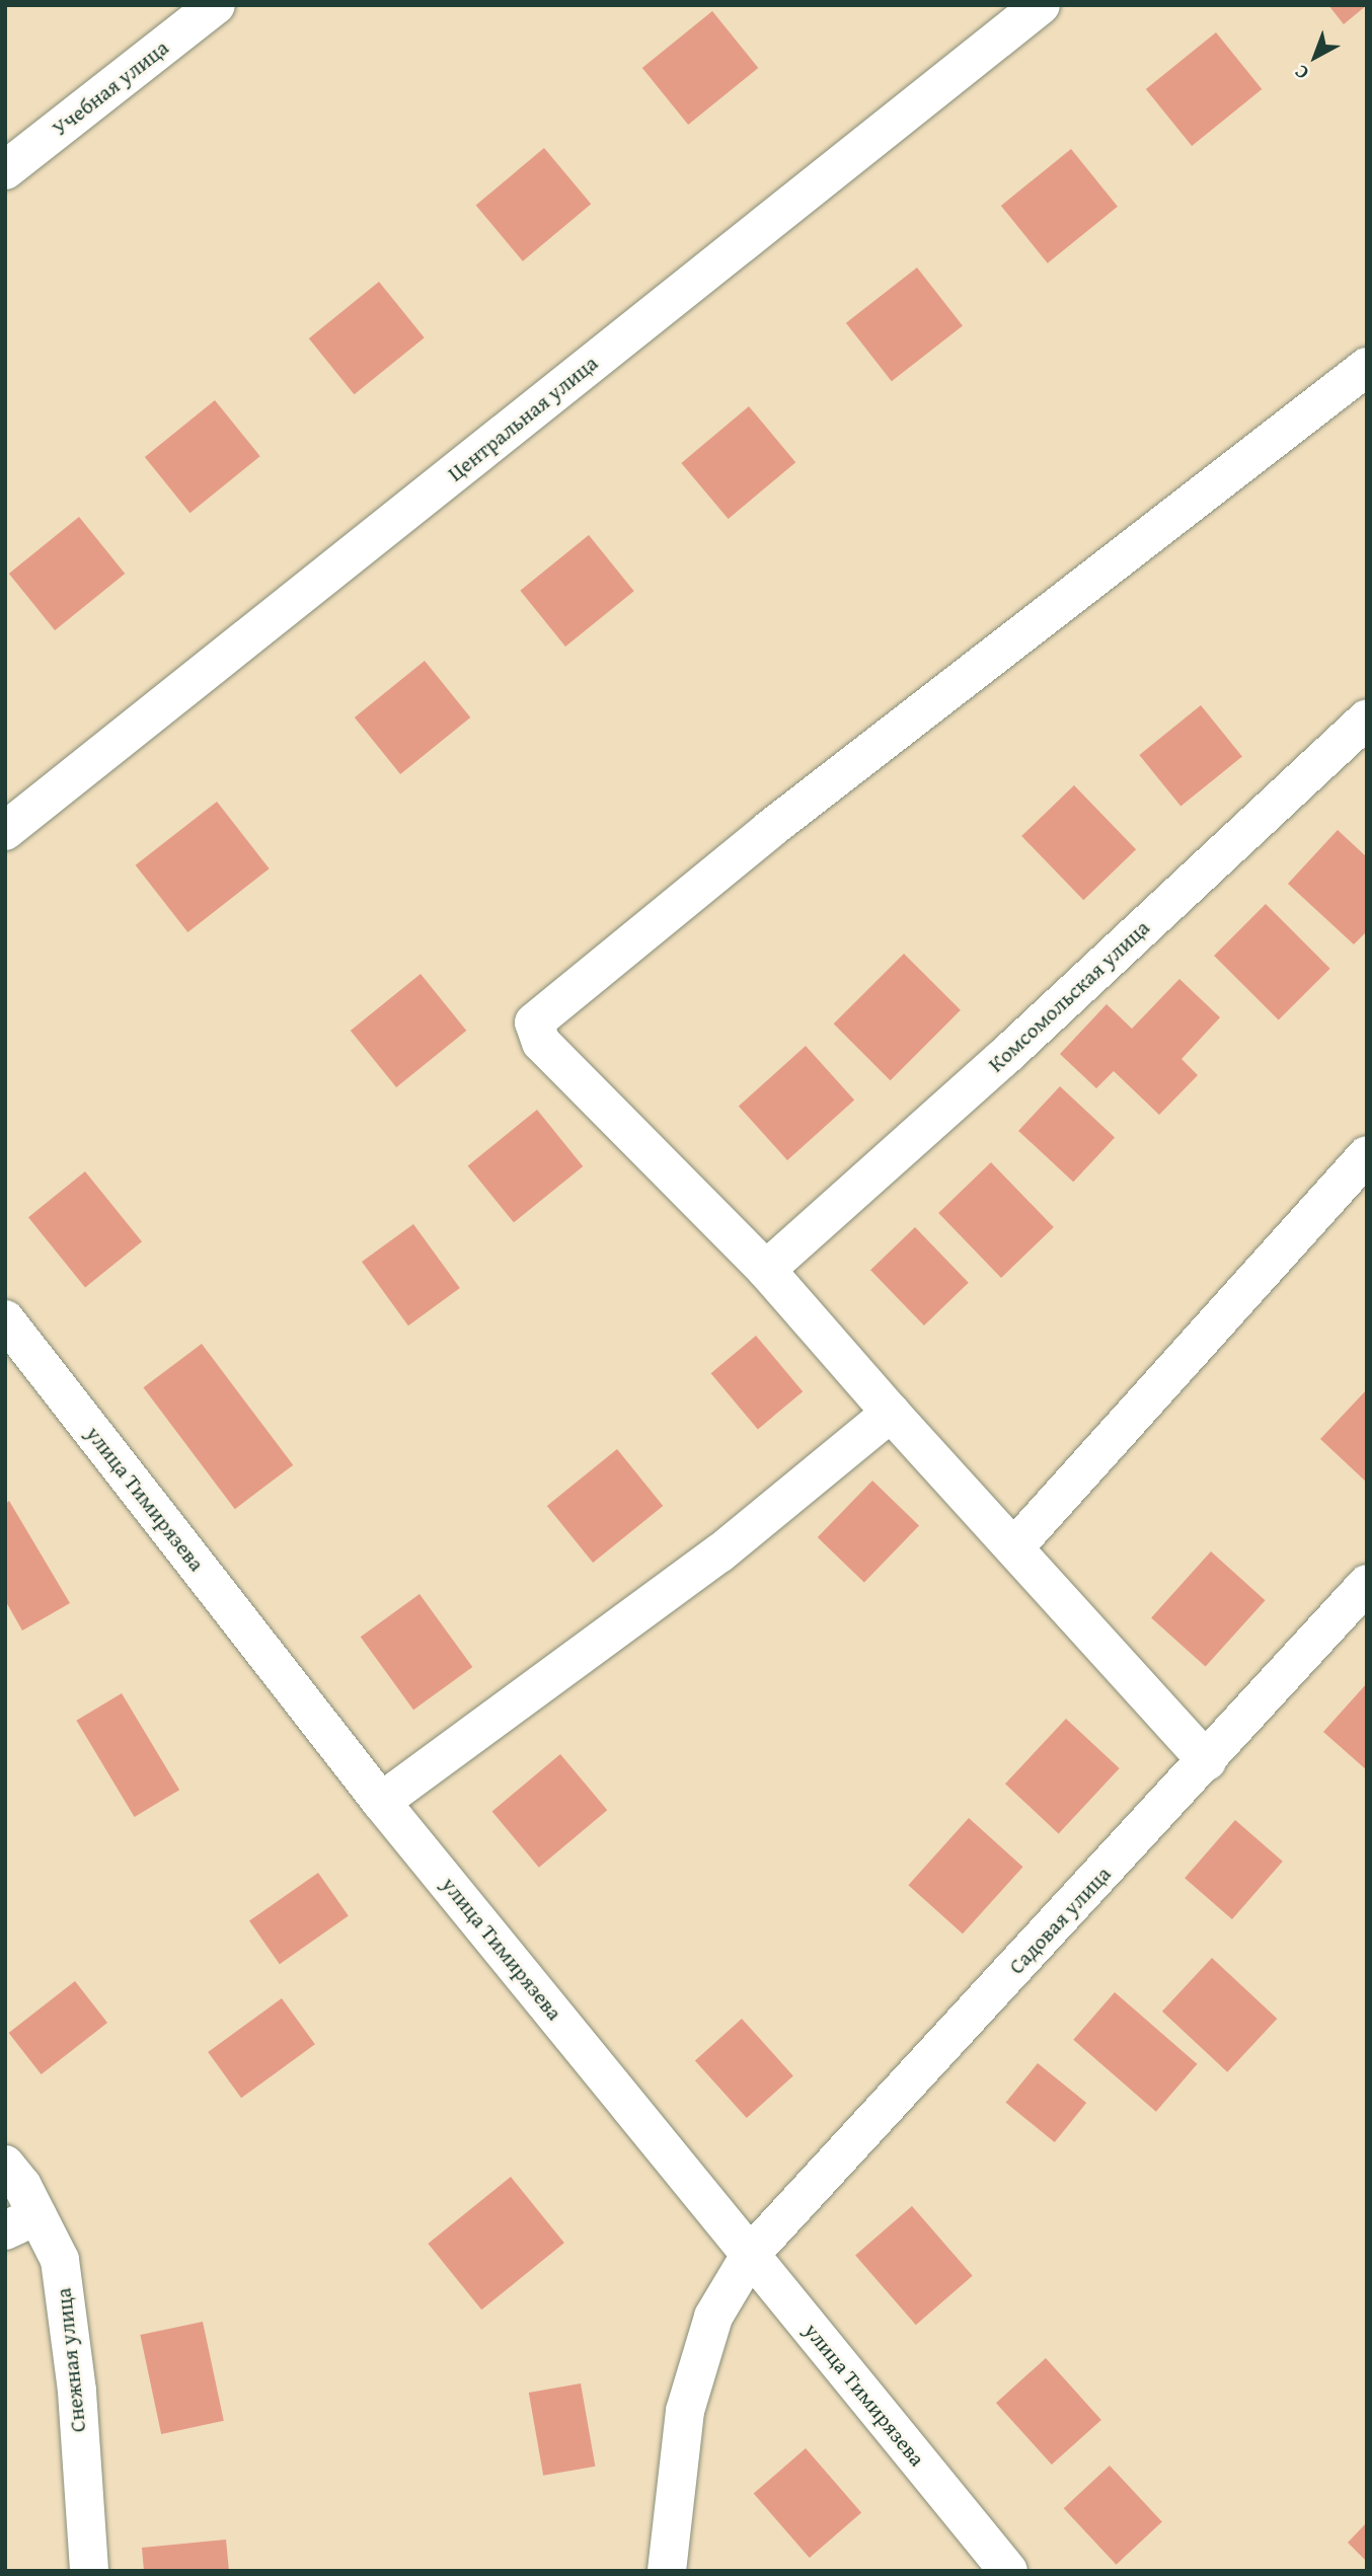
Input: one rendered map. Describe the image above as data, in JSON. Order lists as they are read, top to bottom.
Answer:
{
  "streets": {
    "street": [
      "Учебная улица",
      "Центральная улица",
      "Комсомольская улица",
      "улица Тимирязева",
      "Садовая улица",
      "Снежная улица"
    ]
  },
  "crossings": [
    ["улица Тимирязева", "Садовая улица"]
  ],
  "north": "bottom left"
}
